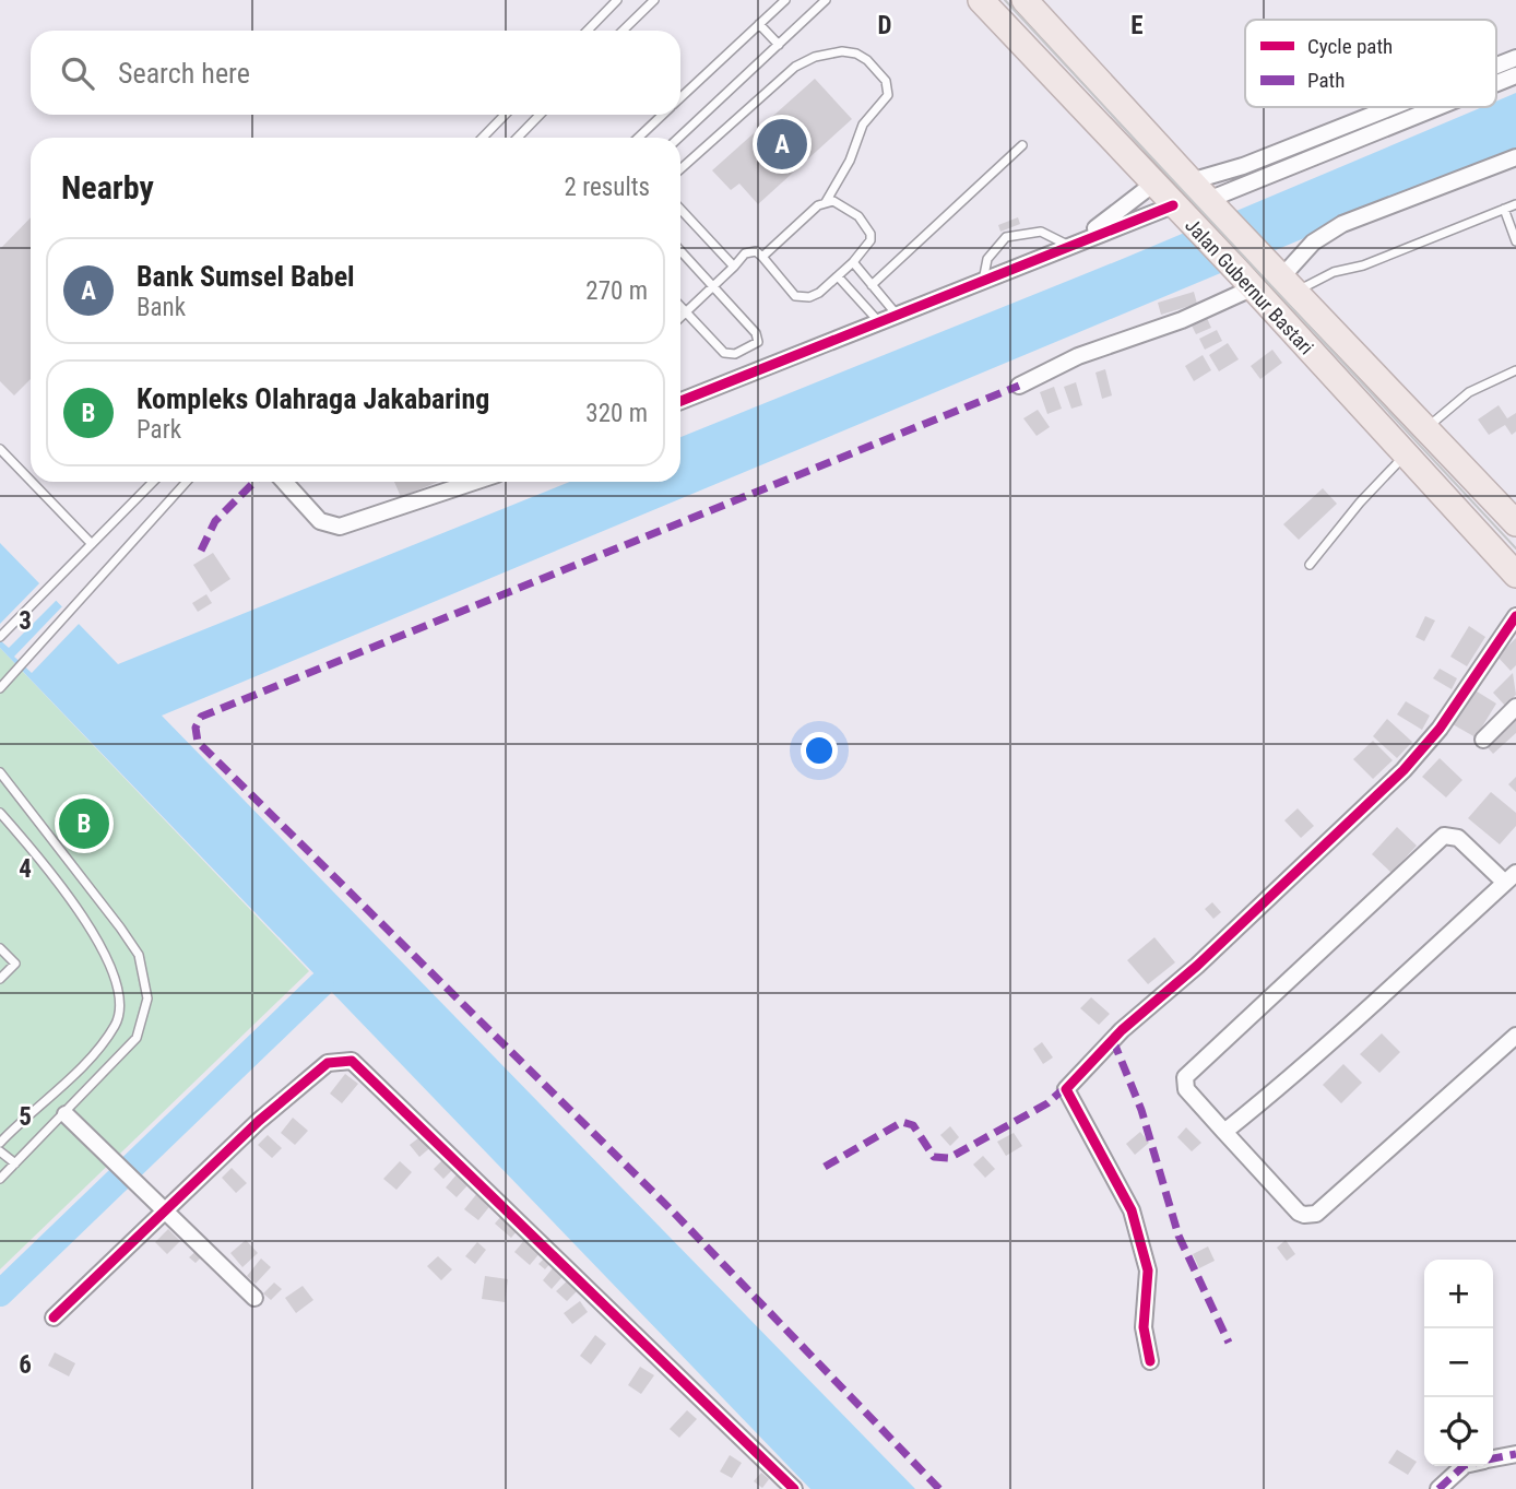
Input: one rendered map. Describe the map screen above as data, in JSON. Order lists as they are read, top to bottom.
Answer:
{
  "streets": {
    "highway": ["Jalan Gubernur Bastari"]
  },
  "legend": ["Cycle path", "Path"],
  "page": {
    "search": "Search here",
    "pins": ["A", "B"],
    "heading": ["Nearby", "2 results"],
    "list": [
      {
        "mark": "A",
        "name": "Bank Sumsel Babel",
        "note": "Bank",
        "value": "270 m"
      },
      {
        "mark": "B",
        "name": "Kompleks Olahraga Jakabaring",
        "note": "Park",
        "value": "320 m"
      }
    ],
    "map_buttons": ["+", "−"]
  },
  "grid": {
    "columns": ["D", "E"],
    "rows": [
      "3",
      "4",
      "5",
      "6"
    ]
  }
}
